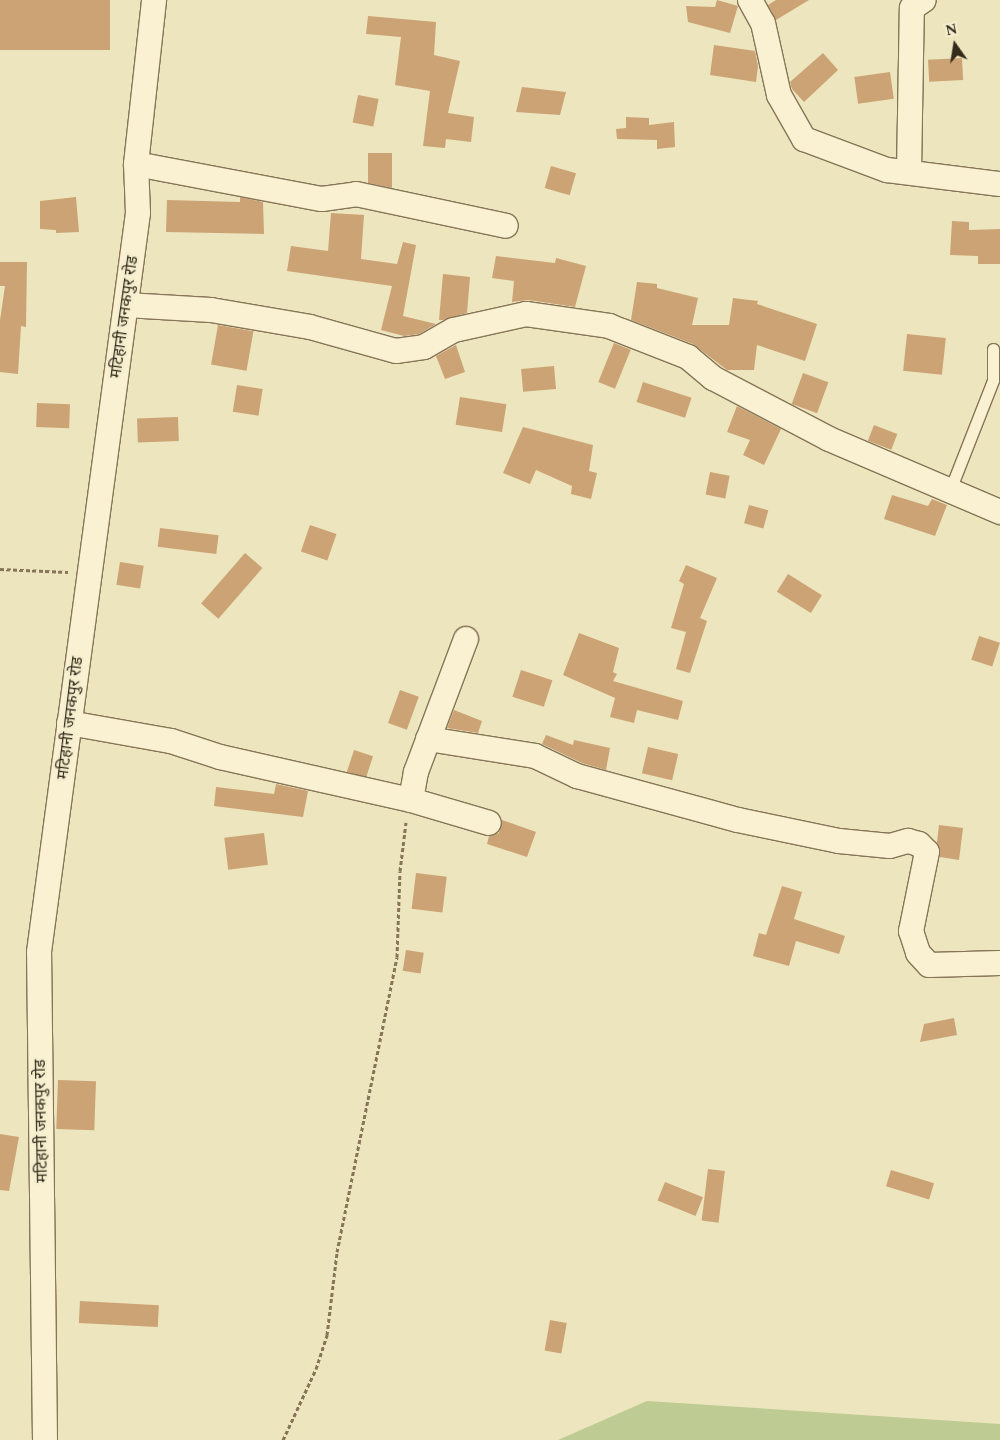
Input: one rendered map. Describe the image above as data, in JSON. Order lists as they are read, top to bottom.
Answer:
{
  "streets": {
    "street": ["मटिहानी जनकपुर रोड"]
  },
  "north": "top"
}
